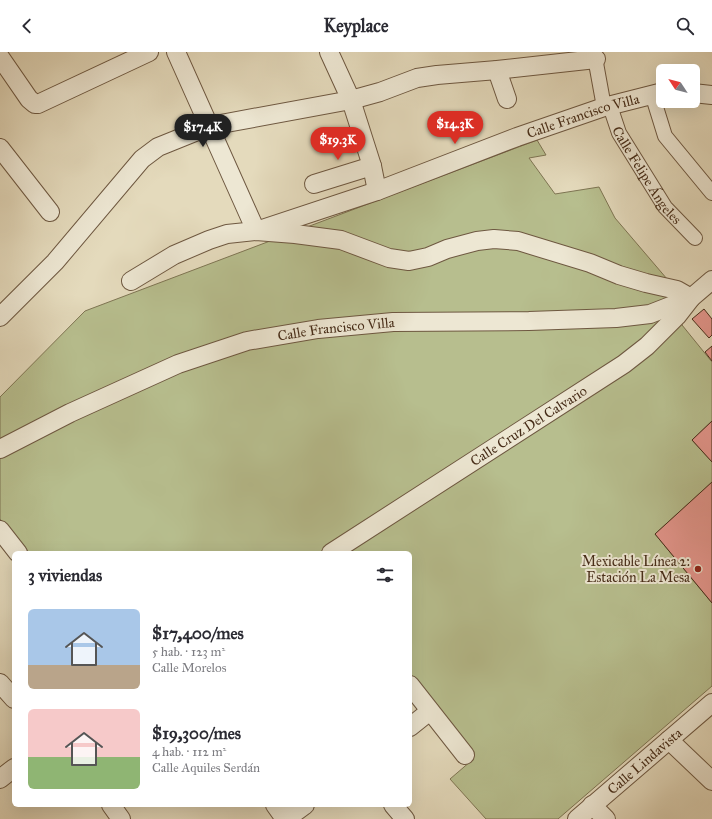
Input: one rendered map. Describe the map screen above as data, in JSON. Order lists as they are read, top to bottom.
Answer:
{
  "streets": {
    "street": [
      "Calle Francisco Villa",
      "Calle Felipe Ángeles",
      "Calle Cruz Del Calvario",
      "Calle Lindavista"
    ]
  },
  "crossings": [
    ["Calle Francisco Villa", "Calle Felipe Ángeles"],
    ["Calle Francisco Villa", "Calle Cruz Del Calvario"]
  ],
  "places": ["Mexicable Línea 2: Estación La Mesa"],
  "north": "top left",
  "page": {
    "header": "Keyplace",
    "price": ["$14.3K", "$17.4K", "$19.3K"],
    "heading": "3 viviendas",
    "list": [
      {
        "name": "$17,400/mes",
        "note": "5 hab. · 123 m² · Calle Morelos"
      },
      {
        "name": "$19,300/mes",
        "note": "4 hab. · 112 m² · Calle Aquiles Serdán"
      }
    ]
  }
}
